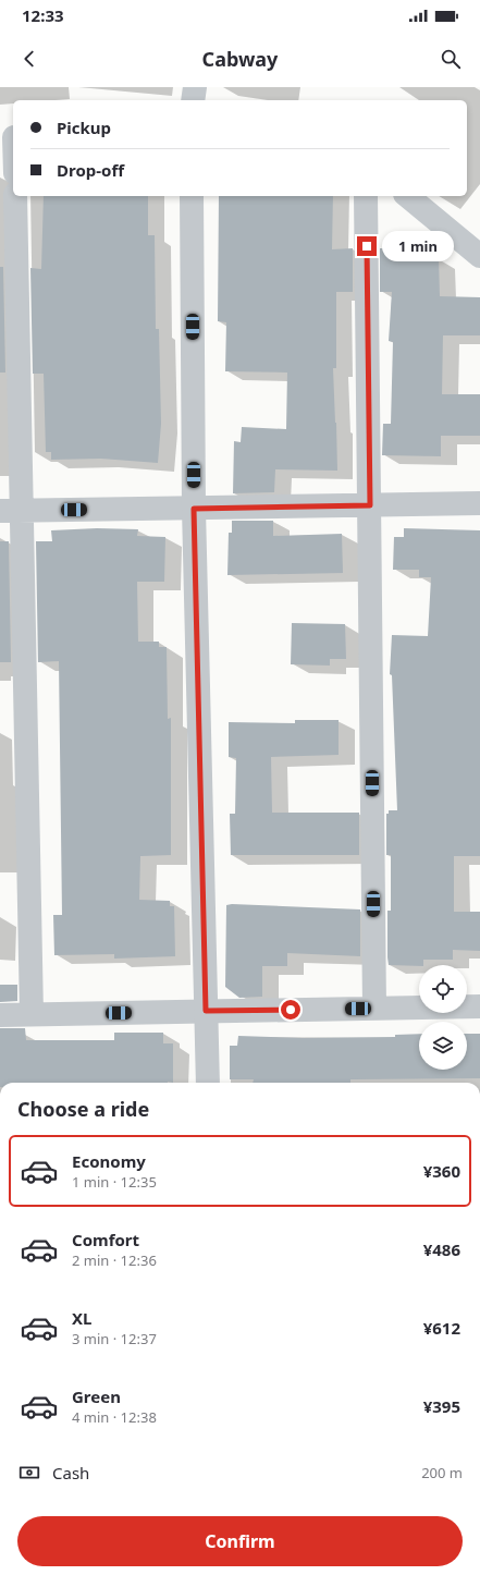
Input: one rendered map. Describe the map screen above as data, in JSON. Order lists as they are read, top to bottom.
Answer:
{
  "page": {
    "status": "12:33",
    "header": "Cabway",
    "banner": ["Pickup", "Drop-off"],
    "bubble": "1 min",
    "heading": "Choose a ride",
    "list": [
      {
        "name": "Economy",
        "note": "1 min · 12:35",
        "value": "¥360"
      },
      {
        "name": "Comfort",
        "note": "2 min · 12:36",
        "value": "¥486"
      },
      {
        "name": "XL",
        "note": "3 min · 12:37",
        "value": "¥612"
      },
      {
        "name": "Green",
        "note": "4 min · 12:38",
        "value": "¥395"
      }
    ],
    "pay": ["Cash", "200 m"],
    "buttons": "Confirm"
  }
}
